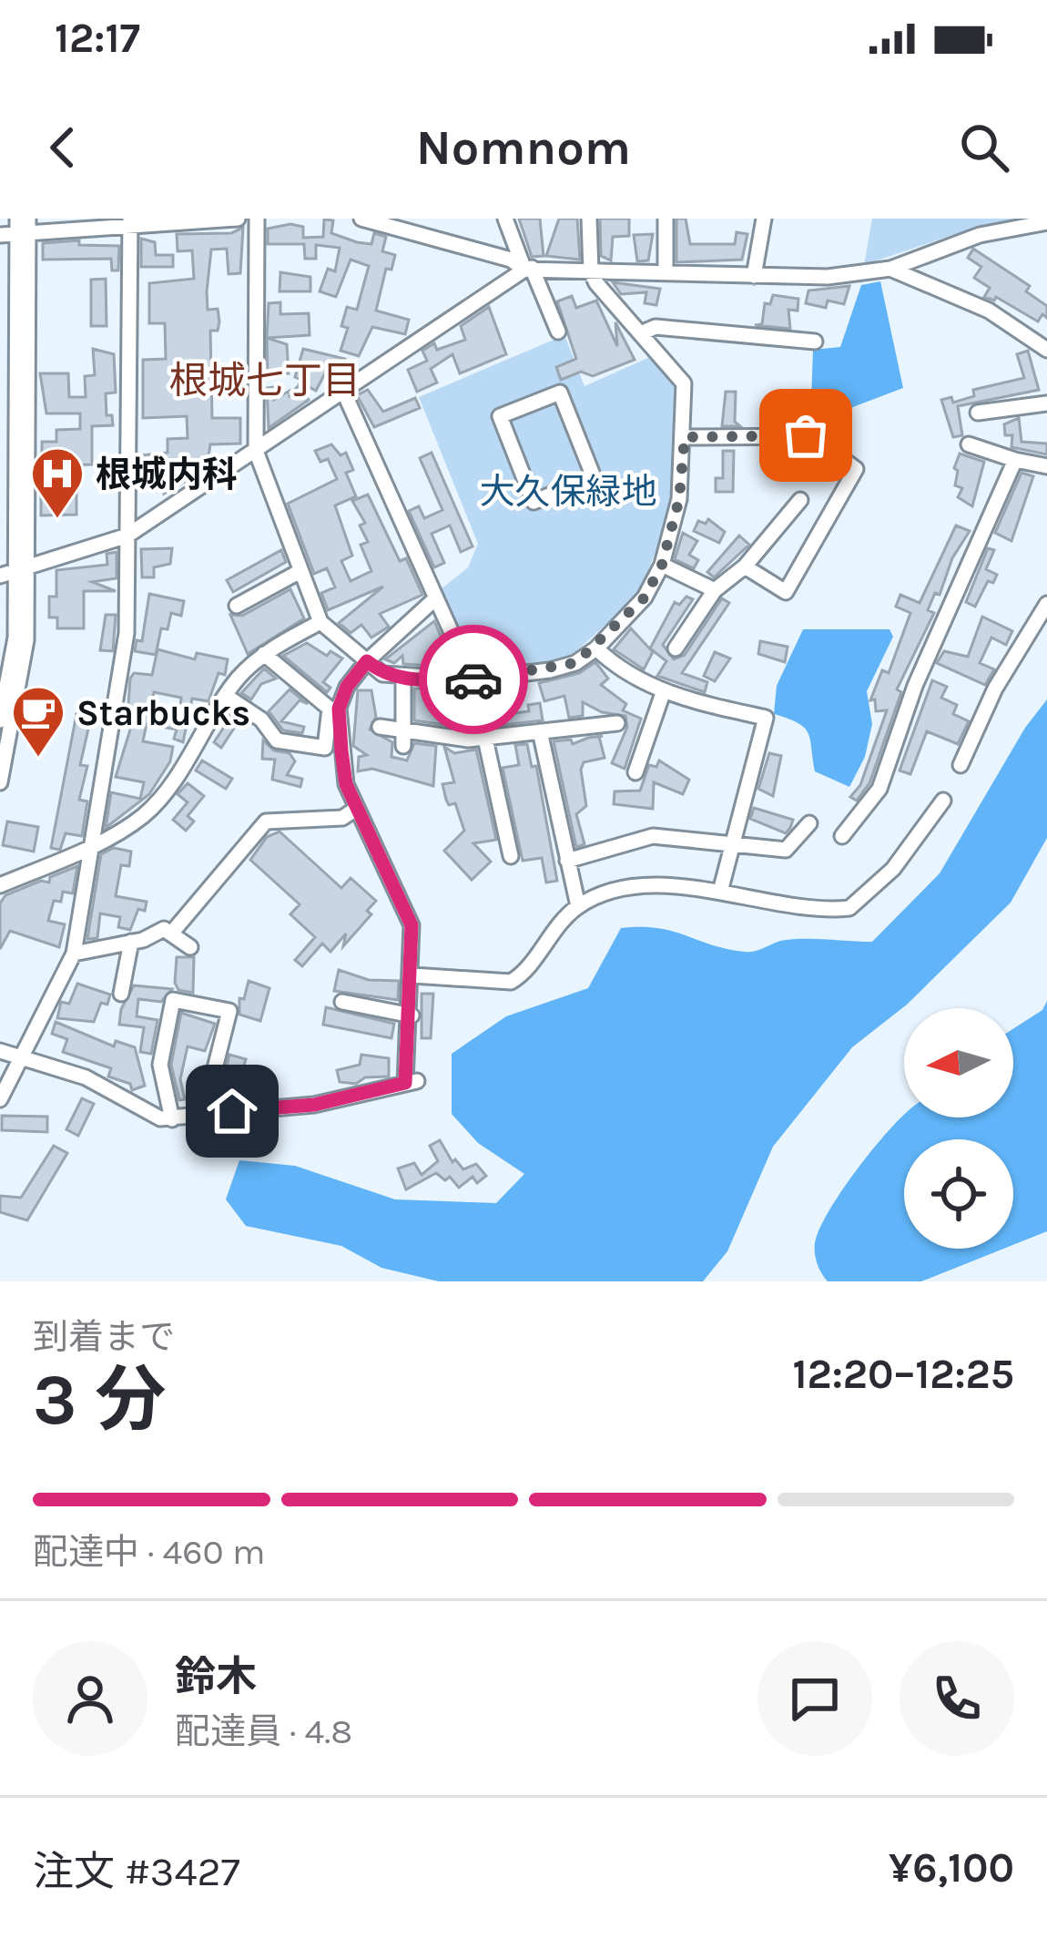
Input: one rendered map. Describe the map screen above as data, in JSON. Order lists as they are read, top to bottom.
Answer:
{
  "districts": ["根城七丁目"],
  "parks": ["大久保緑地"],
  "places": {
    "hospital": ["根城内科"],
    "cafe": ["Starbucks"]
  },
  "north": "left",
  "page": {
    "status": "12:17",
    "header": "Nomnom",
    "heading": ["3 分", "到着まで", "12:20–12:25"],
    "panel": [
      "鈴木",
      "配達員 · 4.8",
      "注文 #3427",
      "¥6,100"
    ],
    "bar": "配達中 · 460 m"
  }
}
